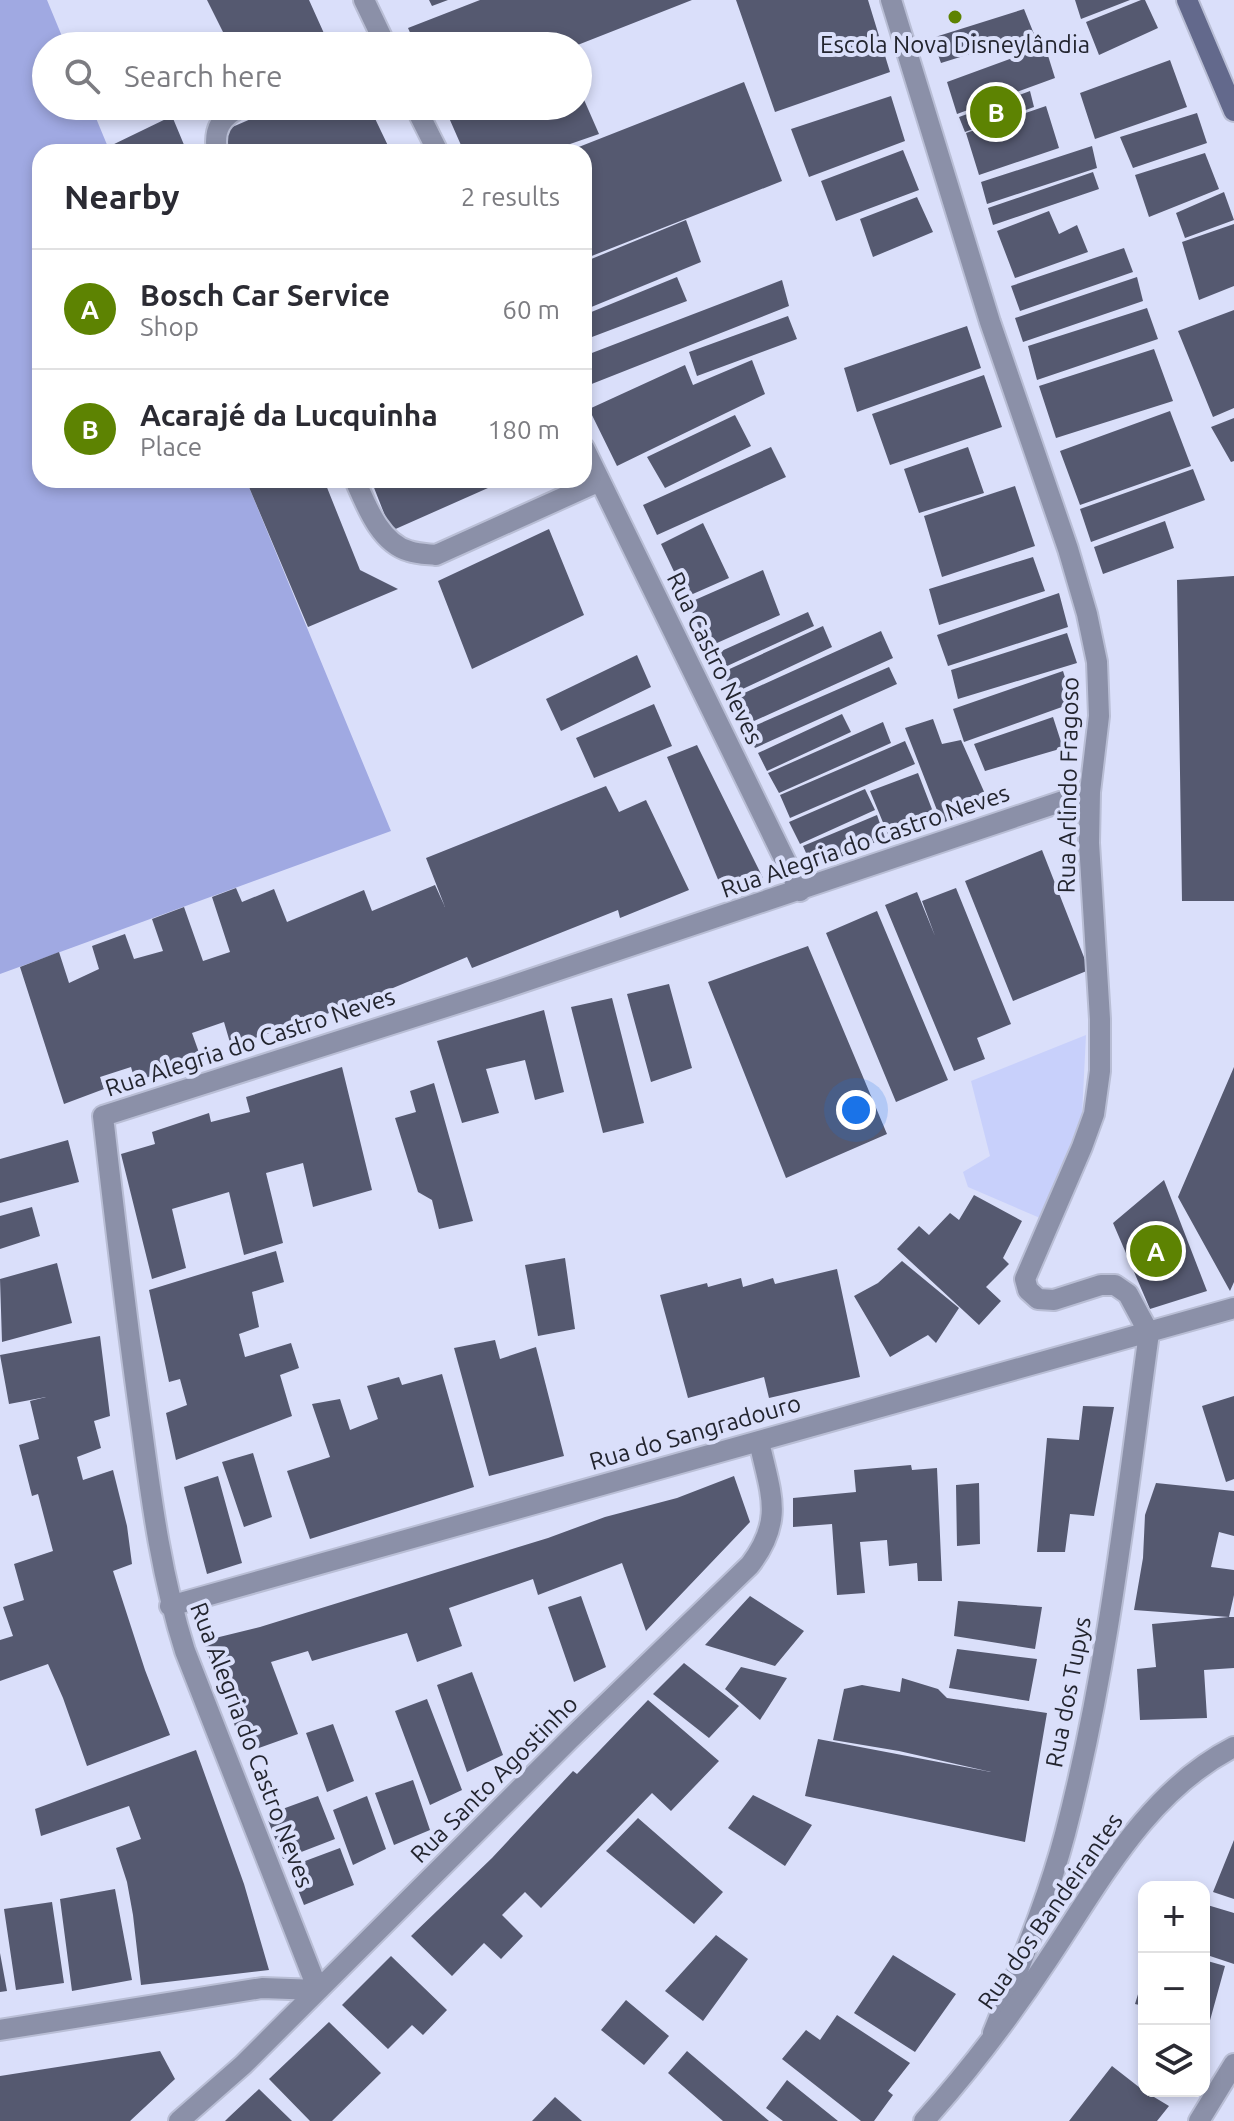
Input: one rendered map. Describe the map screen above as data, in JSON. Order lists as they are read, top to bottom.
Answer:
{
  "streets": {
    "street": [
      "Rua Castro Neves",
      "Rua Arlindo Fragoso",
      "Rua Alegria do Castro Neves",
      "Rua do Sangradouro",
      "Rua dos Tupys",
      "Rua Santo Agostinho",
      "Rua dos Bandeirantes"
    ]
  },
  "crossings": [
    ["Rua Castro Neves", "Rua Alegria do Castro Neves"],
    ["Rua Arlindo Fragoso", "Rua Alegria do Castro Neves"],
    ["Rua Arlindo Fragoso", "Rua do Sangradouro"],
    ["Rua Arlindo Fragoso", "Rua dos Tupys"],
    ["Rua Alegria do Castro Neves", "Rua do Sangradouro"],
    ["Rua Alegria do Castro Neves", "Rua Santo Agostinho"],
    ["Rua do Sangradouro", "Rua dos Tupys"],
    ["Rua do Sangradouro", "Rua Santo Agostinho"],
    ["Rua dos Tupys", "Rua dos Bandeirantes"]
  ],
  "places": ["Escola Nova Disneylândia"],
  "page": {
    "search": "Search here",
    "pins": ["B", "A"],
    "heading": ["Nearby", "2 results"],
    "list": [
      {
        "mark": "A",
        "name": "Bosch Car Service",
        "note": "Shop",
        "value": "60 m"
      },
      {
        "mark": "B",
        "name": "Acarajé da Lucquinha",
        "note": "Place",
        "value": "180 m"
      }
    ],
    "map_buttons": ["+", "−"]
  }
}
